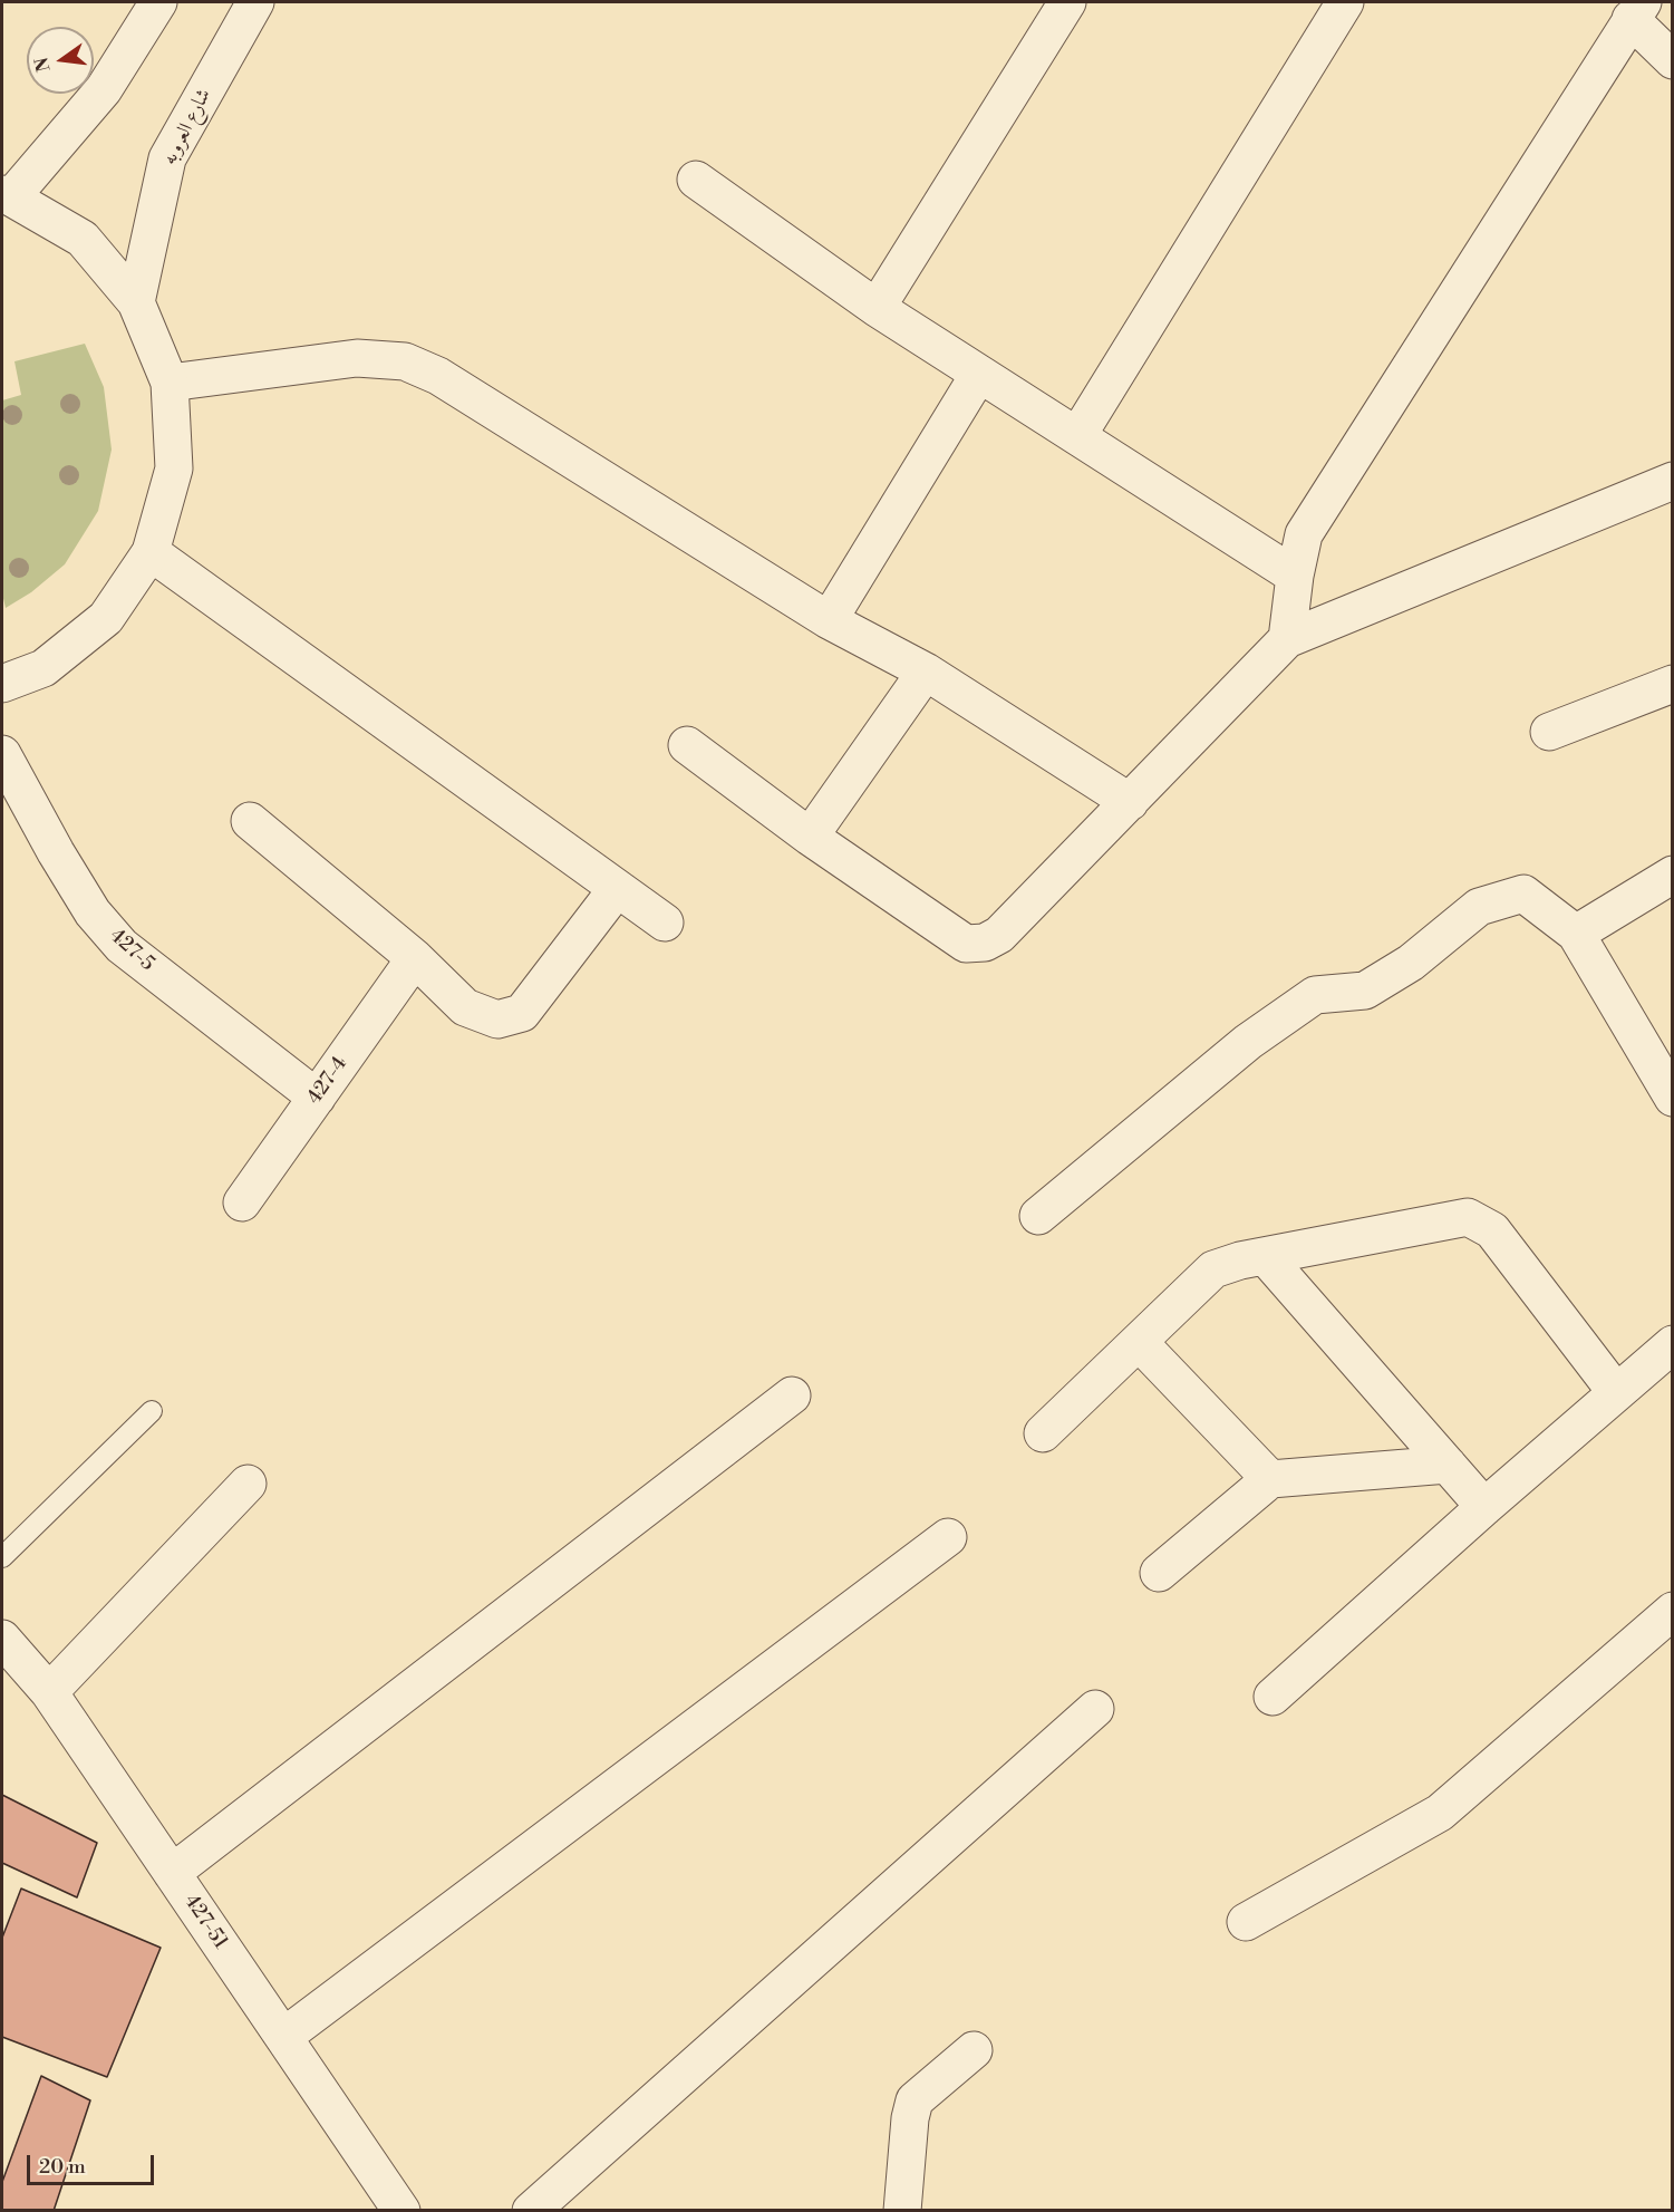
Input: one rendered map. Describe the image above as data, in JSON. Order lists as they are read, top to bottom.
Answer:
{
  "streets": {
    "street": [
      "شارع العروبه",
      "427-5",
      "427-4",
      "427-51"
    ]
  },
  "crossings": [
    ["427-5", "427-4"]
  ],
  "scale_bar": "20 m",
  "north": "left"
}
